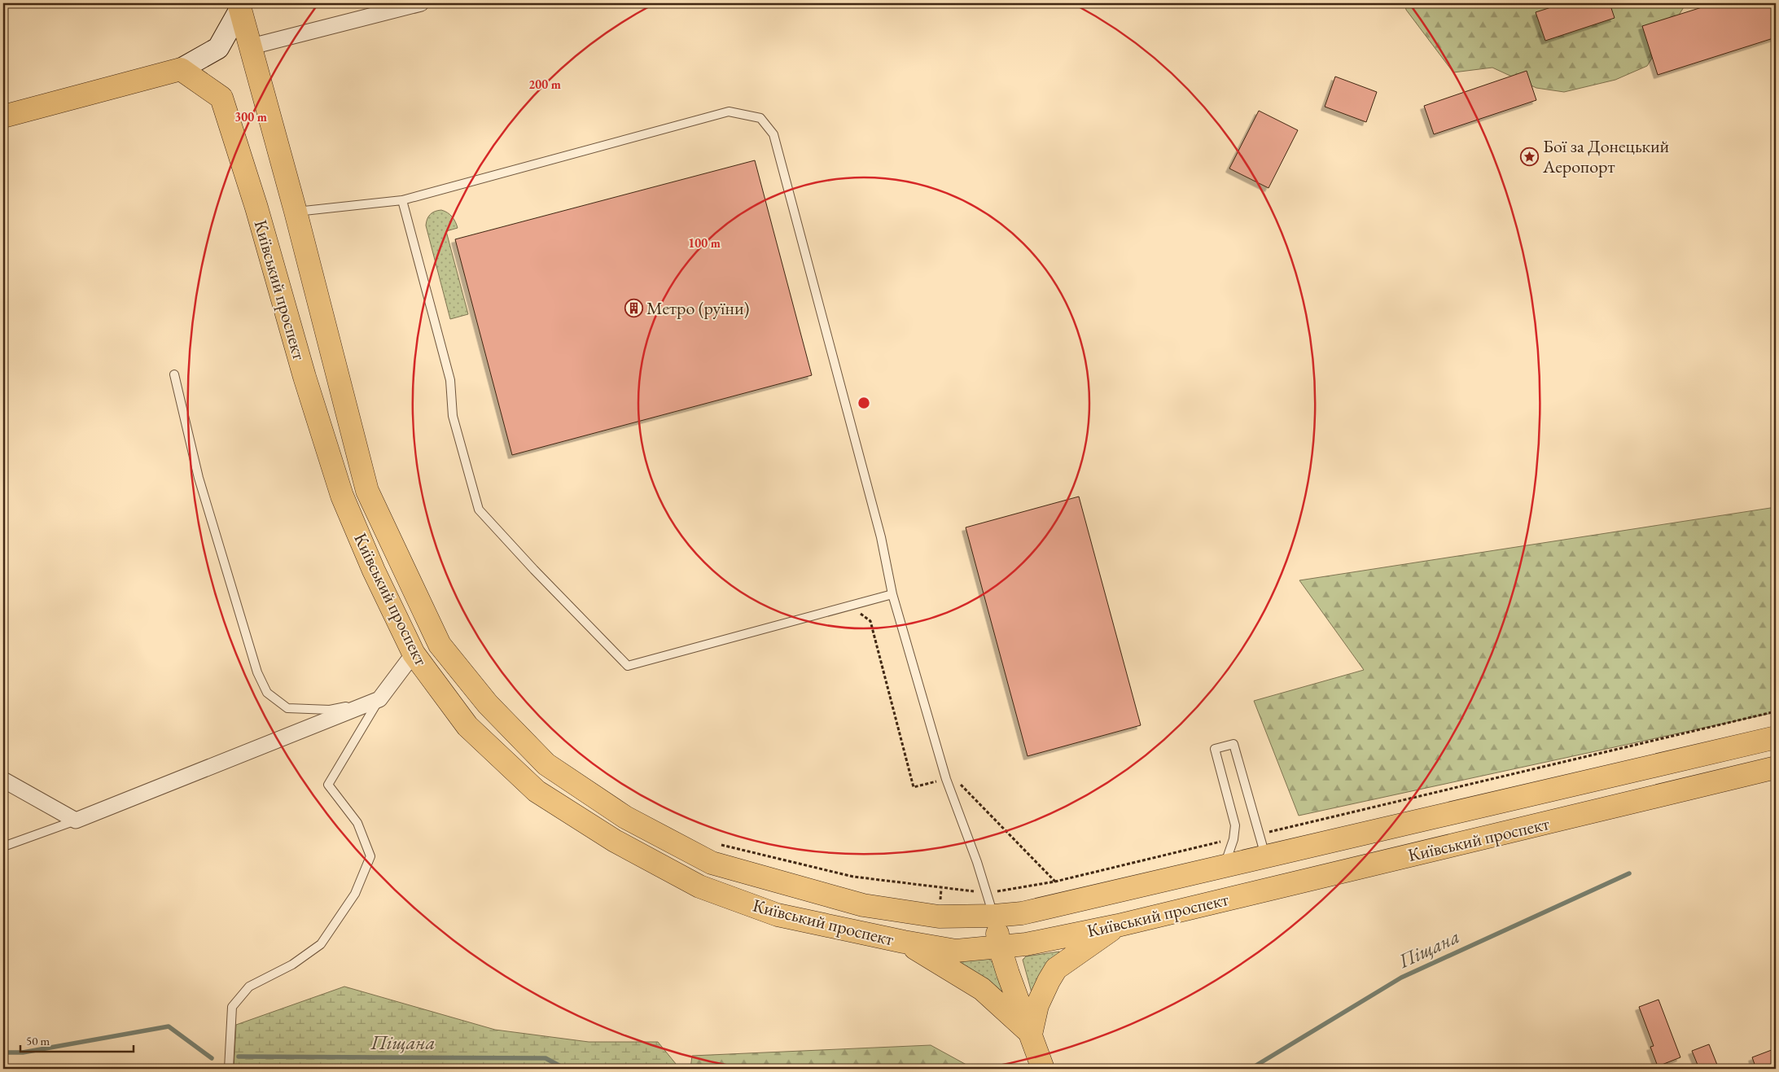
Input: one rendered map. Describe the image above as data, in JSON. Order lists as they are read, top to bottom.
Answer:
{
  "streets": {
    "main road": ["Київський проспект"]
  },
  "water": ["Піщана"],
  "places": {
    "place": ["Бої за Донецький Аеропорт"],
    "building": ["Метро (руїни)"]
  },
  "scale_bar": "50 m",
  "rings": ["200 m", "300 m", "100 m"]
}
